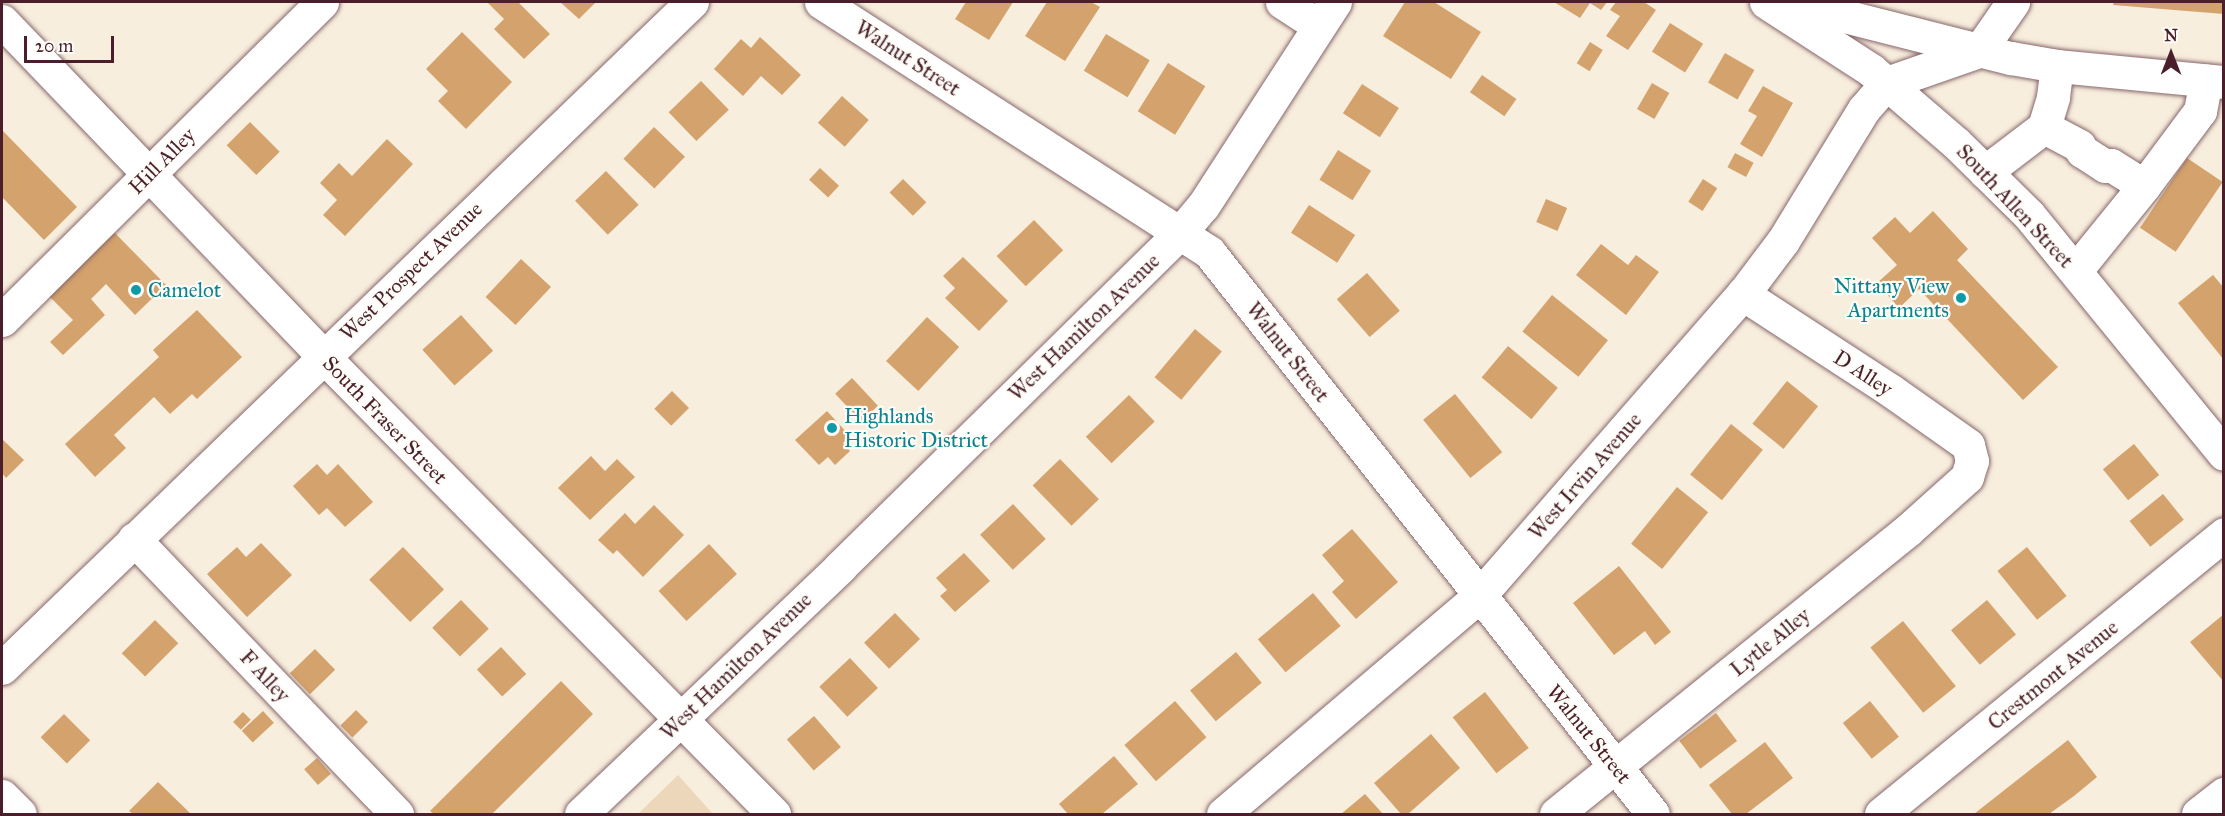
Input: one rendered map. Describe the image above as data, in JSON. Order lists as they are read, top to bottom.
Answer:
{
  "streets": {
    "street": [
      "Walnut Street",
      "Hill Alley",
      "South Allen Street",
      "West Prospect Avenue",
      "West Hamilton Avenue",
      "D Alley",
      "South Fraser Street",
      "West Irvin Avenue",
      "Lytle Alley",
      "Crestmont Avenue",
      "F Alley"
    ]
  },
  "crossings": [
    ["Walnut Street", "West Hamilton Avenue"],
    ["Walnut Street", "West Irvin Avenue"],
    ["Walnut Street", "Lytle Alley"],
    ["Hill Alley", "South Fraser Street"],
    ["South Allen Street", "West Irvin Avenue"],
    ["West Prospect Avenue", "South Fraser Street"],
    ["West Prospect Avenue", "F Alley"],
    ["West Hamilton Avenue", "South Fraser Street"],
    ["D Alley", "West Irvin Avenue"],
    ["D Alley", "Lytle Alley"]
  ],
  "places": ["Camelot", "Nittany View Apartments", "Highlands Historic District"],
  "scale_bar": "20 m",
  "north": "top"
}
